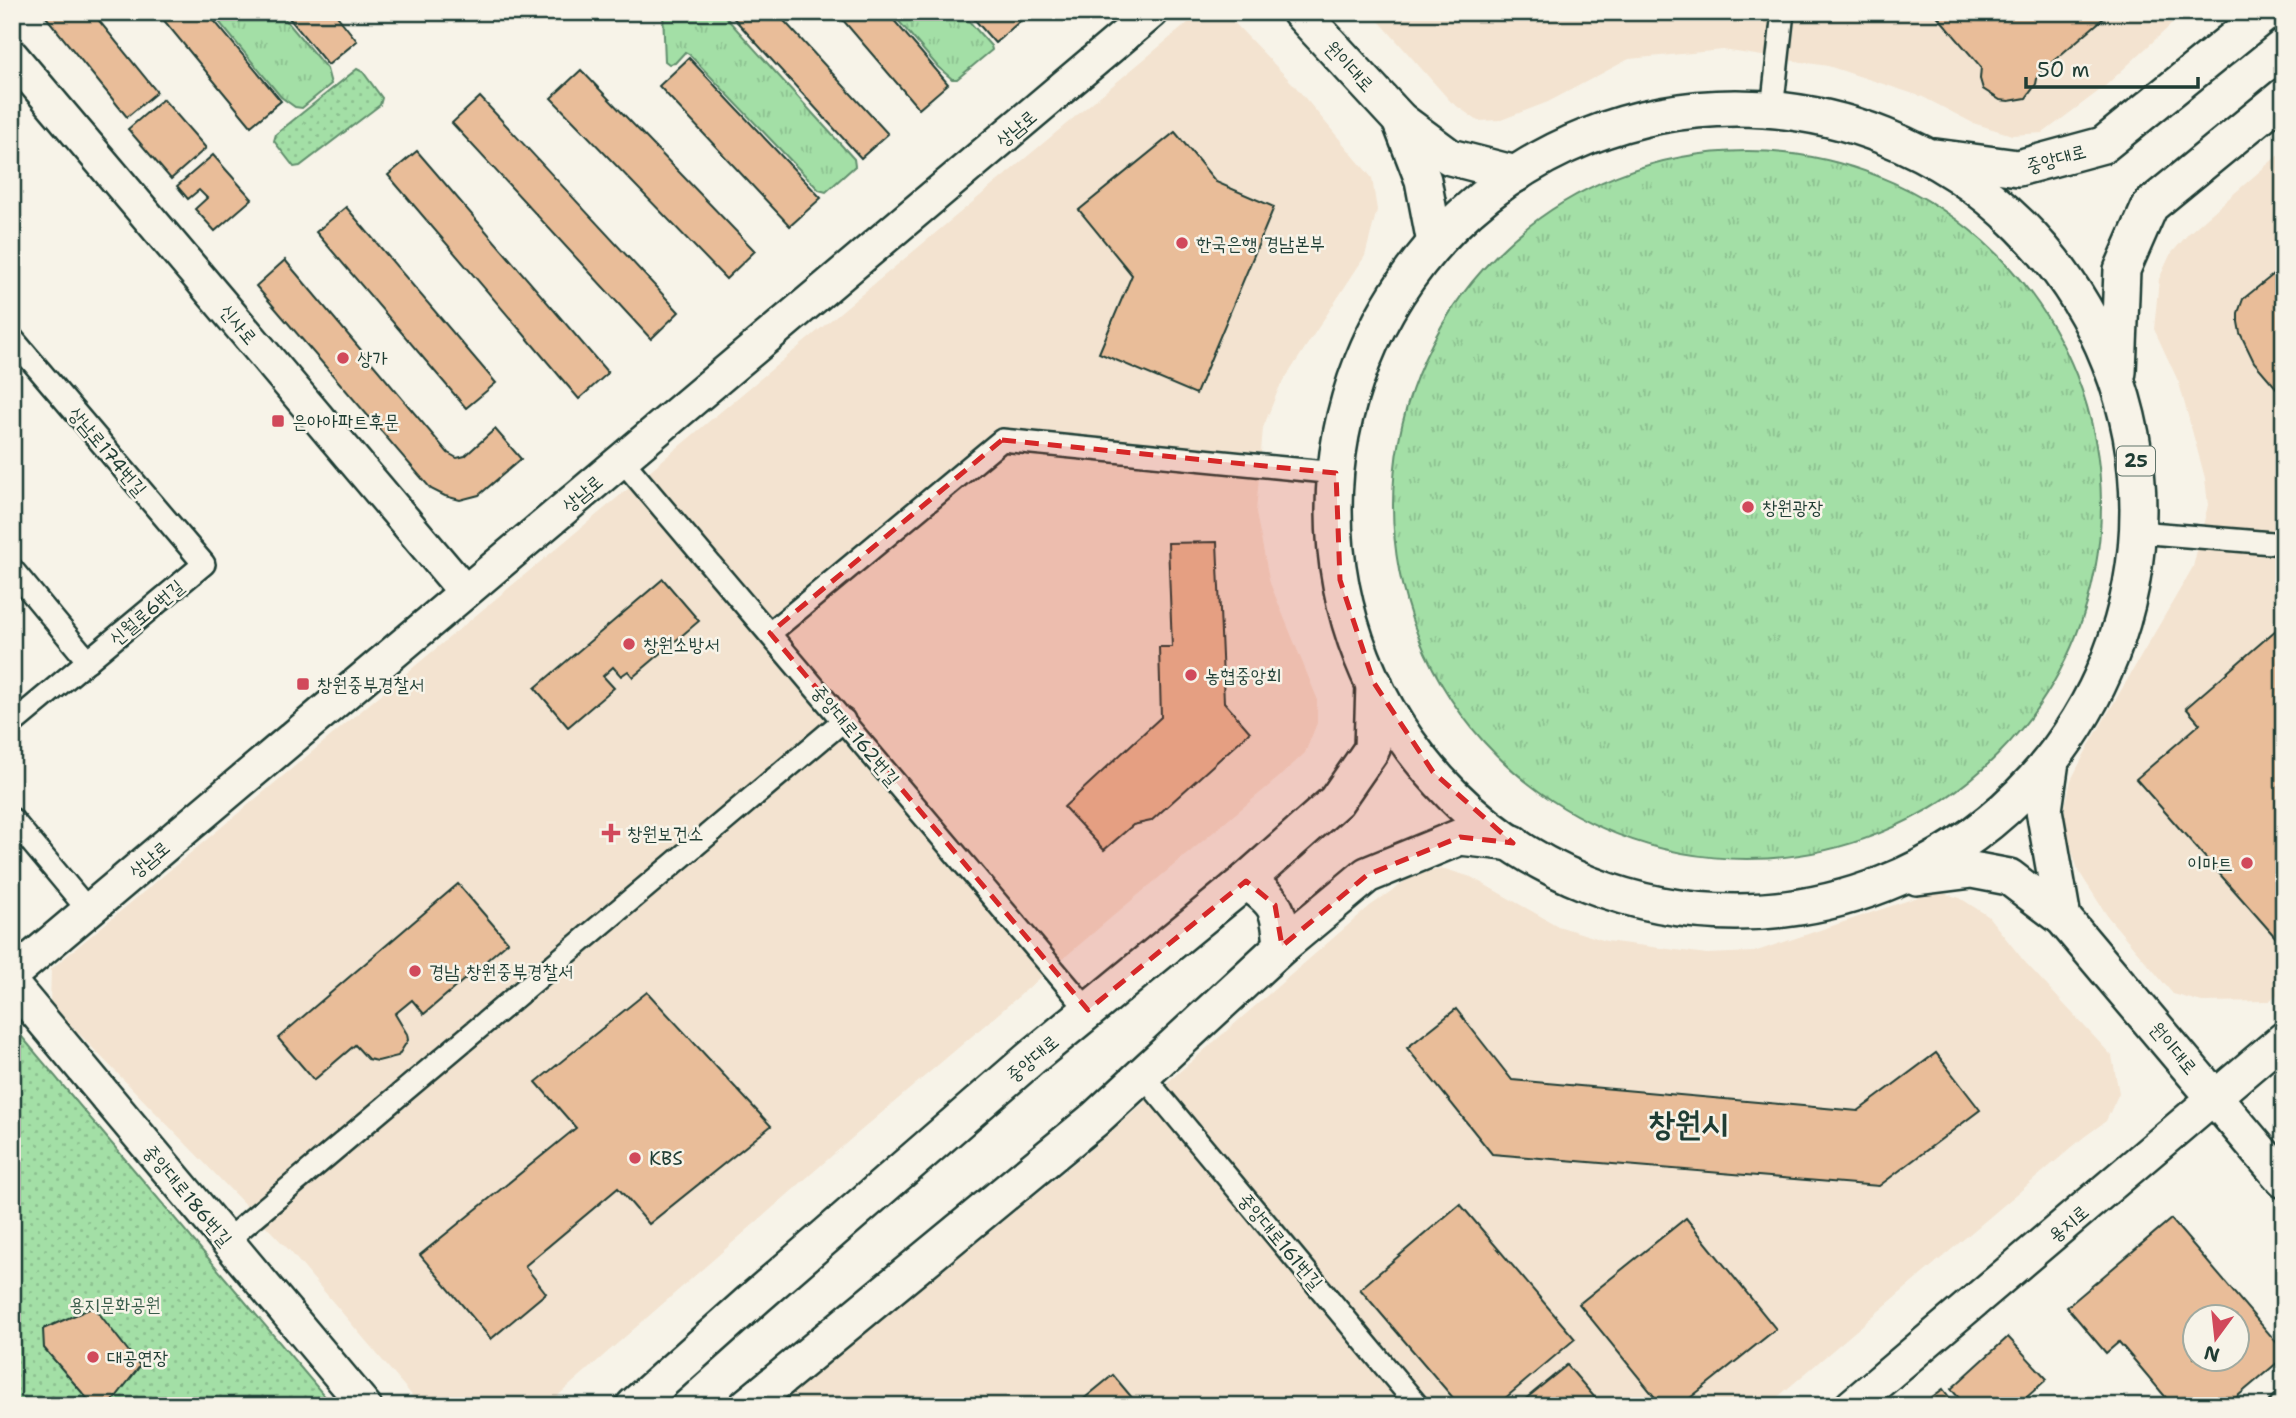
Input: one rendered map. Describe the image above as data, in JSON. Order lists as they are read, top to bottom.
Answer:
{
  "streets": {
    "main road": [
      "원이대로",
      "상남로",
      "중앙대로",
      "신사로",
      "25",
      "중앙대로186번길",
      "용지로"
    ],
    "street": [
      "상남로174번길",
      "신월로6번길",
      "중앙대로162번길",
      "중앙대로161번길"
    ]
  },
  "crossings": [
    ["원이대로", "25"],
    ["원이대로", "용지로"],
    ["상남로", "신사로"],
    ["상남로", "중앙대로162번길"],
    ["중앙대로", "25"],
    ["중앙대로", "중앙대로162번길"],
    ["상남로174번길", "신월로6번길"]
  ],
  "districts": ["창원시"],
  "parks": ["용지문화공원"],
  "places": {
    "other": [
      "한국은행 경남본부",
      "상가",
      "창원광장",
      "창원소방서",
      "농협중앙회",
      "이마트",
      "경남 창원중부경찰서",
      "KBS",
      "대공연장"
    ],
    "transit": ["은아아파트후문", "창원중부경찰서"],
    "health": ["창원보건소"]
  },
  "scale_bar": "50 m",
  "north": "bottom"
}
